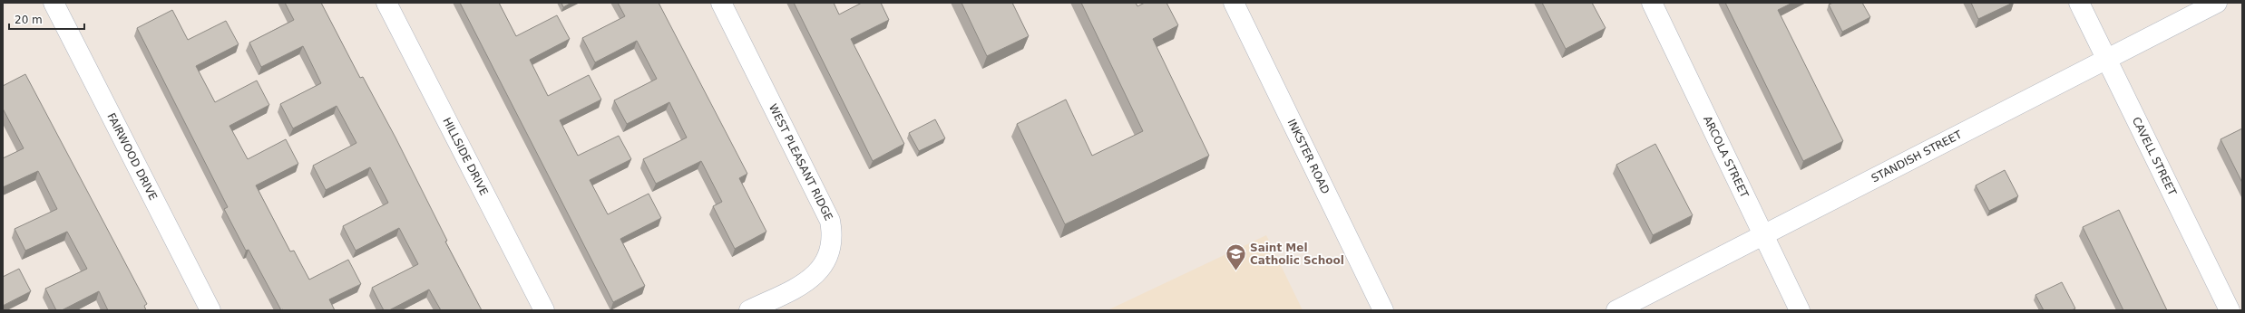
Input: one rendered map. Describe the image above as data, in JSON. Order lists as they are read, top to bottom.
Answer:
{
  "streets": {
    "street": [
      "FAIRWOOD DRIVE",
      "HILLSIDE DRIVE",
      "INKSTER ROAD",
      "ARCOLA STREET",
      "STANDISH STREET",
      "CAVELL STREET",
      "WEST PLEASANT RIDGE"
    ]
  },
  "crossings": [
    ["ARCOLA STREET", "STANDISH STREET"],
    ["STANDISH STREET", "CAVELL STREET"]
  ],
  "places": {
    "school or university": ["Saint Mel Catholic School"]
  },
  "scale_bar": "20 m"
}
